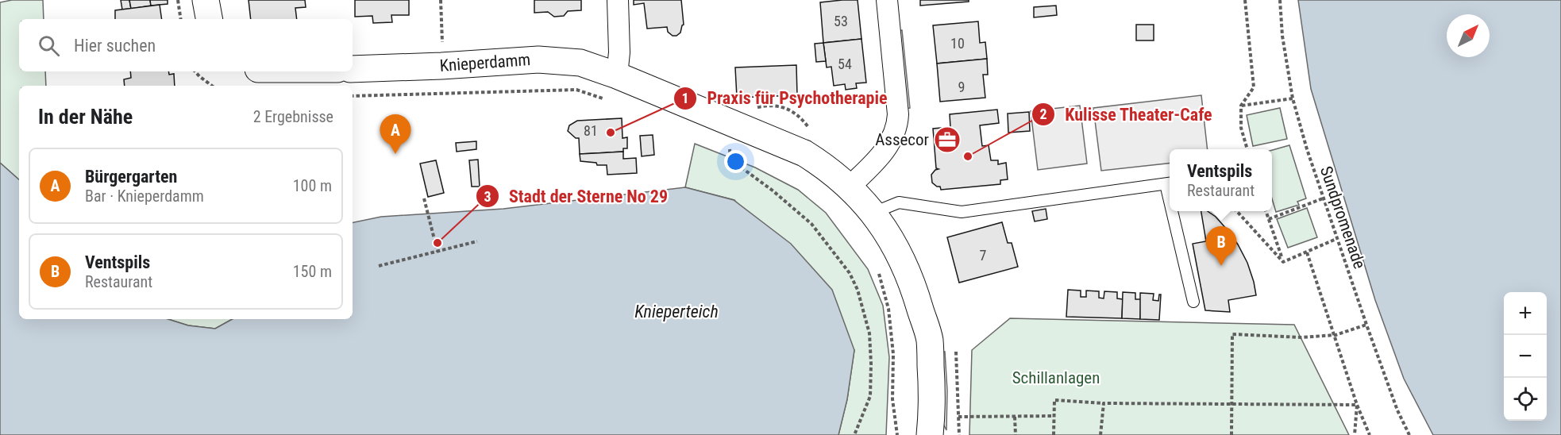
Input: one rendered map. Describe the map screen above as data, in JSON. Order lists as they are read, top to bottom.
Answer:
{
  "streets": {
    "street": ["Knieperdamm"],
    "path": ["Sundpromenade"]
  },
  "water": ["Knieperteich"],
  "parks": ["Schillanlagen"],
  "places": {
    "other": ["Praxis für Psychotherapie", "Kulisse Theater-Cafe", "Stadt der Sterne No 29"],
    "office": ["Assecor"]
  },
  "house_numbers": [
    "53",
    "10",
    "54",
    "9",
    "81",
    "7"
  ],
  "north": "top right",
  "page": {
    "search": "Hier suchen",
    "heading": ["In der Nähe", "2 Ergebnisse"],
    "pins": ["A", "B"],
    "list": [
      {
        "mark": "A",
        "name": "Bürgergarten",
        "note": "Bar · Knieperdamm",
        "value": "100 m"
      },
      {
        "mark": "B",
        "name": "Ventspils",
        "note": "Restaurant",
        "value": "150 m"
      }
    ],
    "popup": ["Ventspils", "Restaurant"],
    "map_buttons": ["+", "−"]
  }
}
